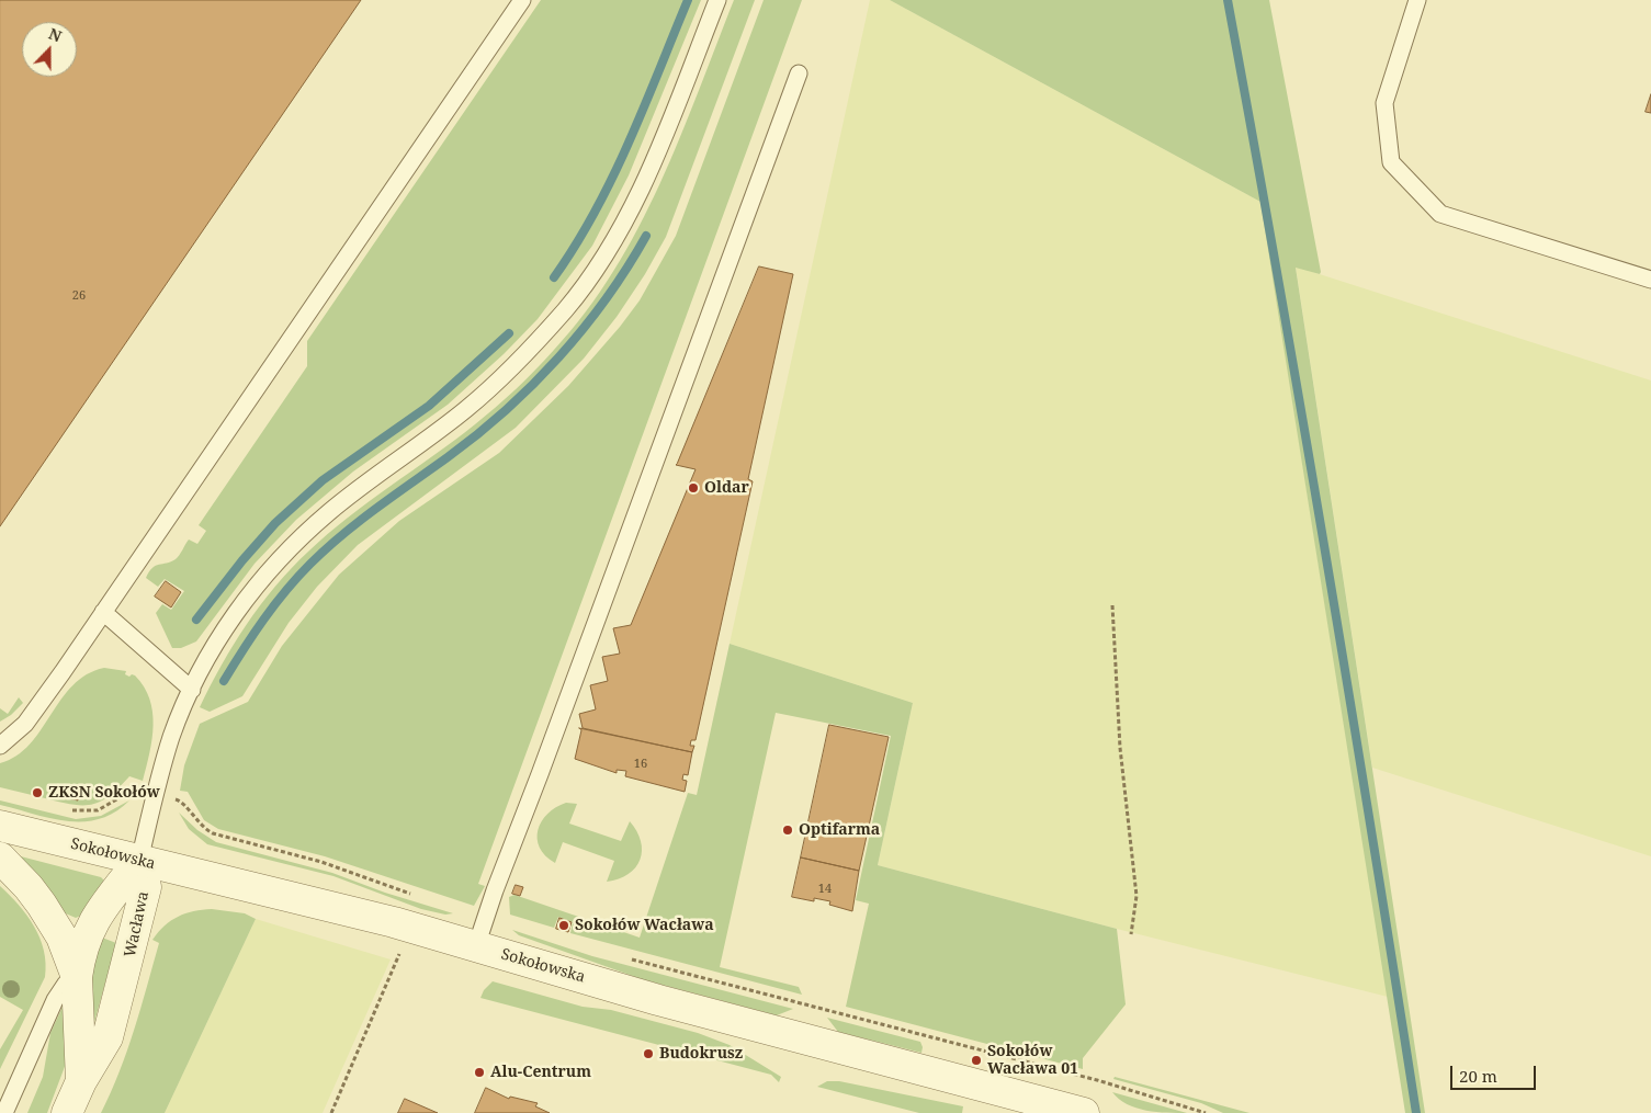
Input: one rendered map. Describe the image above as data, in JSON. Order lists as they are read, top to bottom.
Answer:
{
  "streets": {
    "street": ["Sokołowska", "Wacława"]
  },
  "crossings": [
    ["Sokołowska", "Wacława"]
  ],
  "places": [
    "Oldar",
    "ZKSN Sokołów",
    "Optifarma",
    "Sokołów Wacława",
    "Budokrusz",
    "Sokołów Wacława 01",
    "Alu-Centrum"
  ],
  "house_numbers": ["26", "16", "14"],
  "scale_bar": "20 m",
  "north": "top"
}
